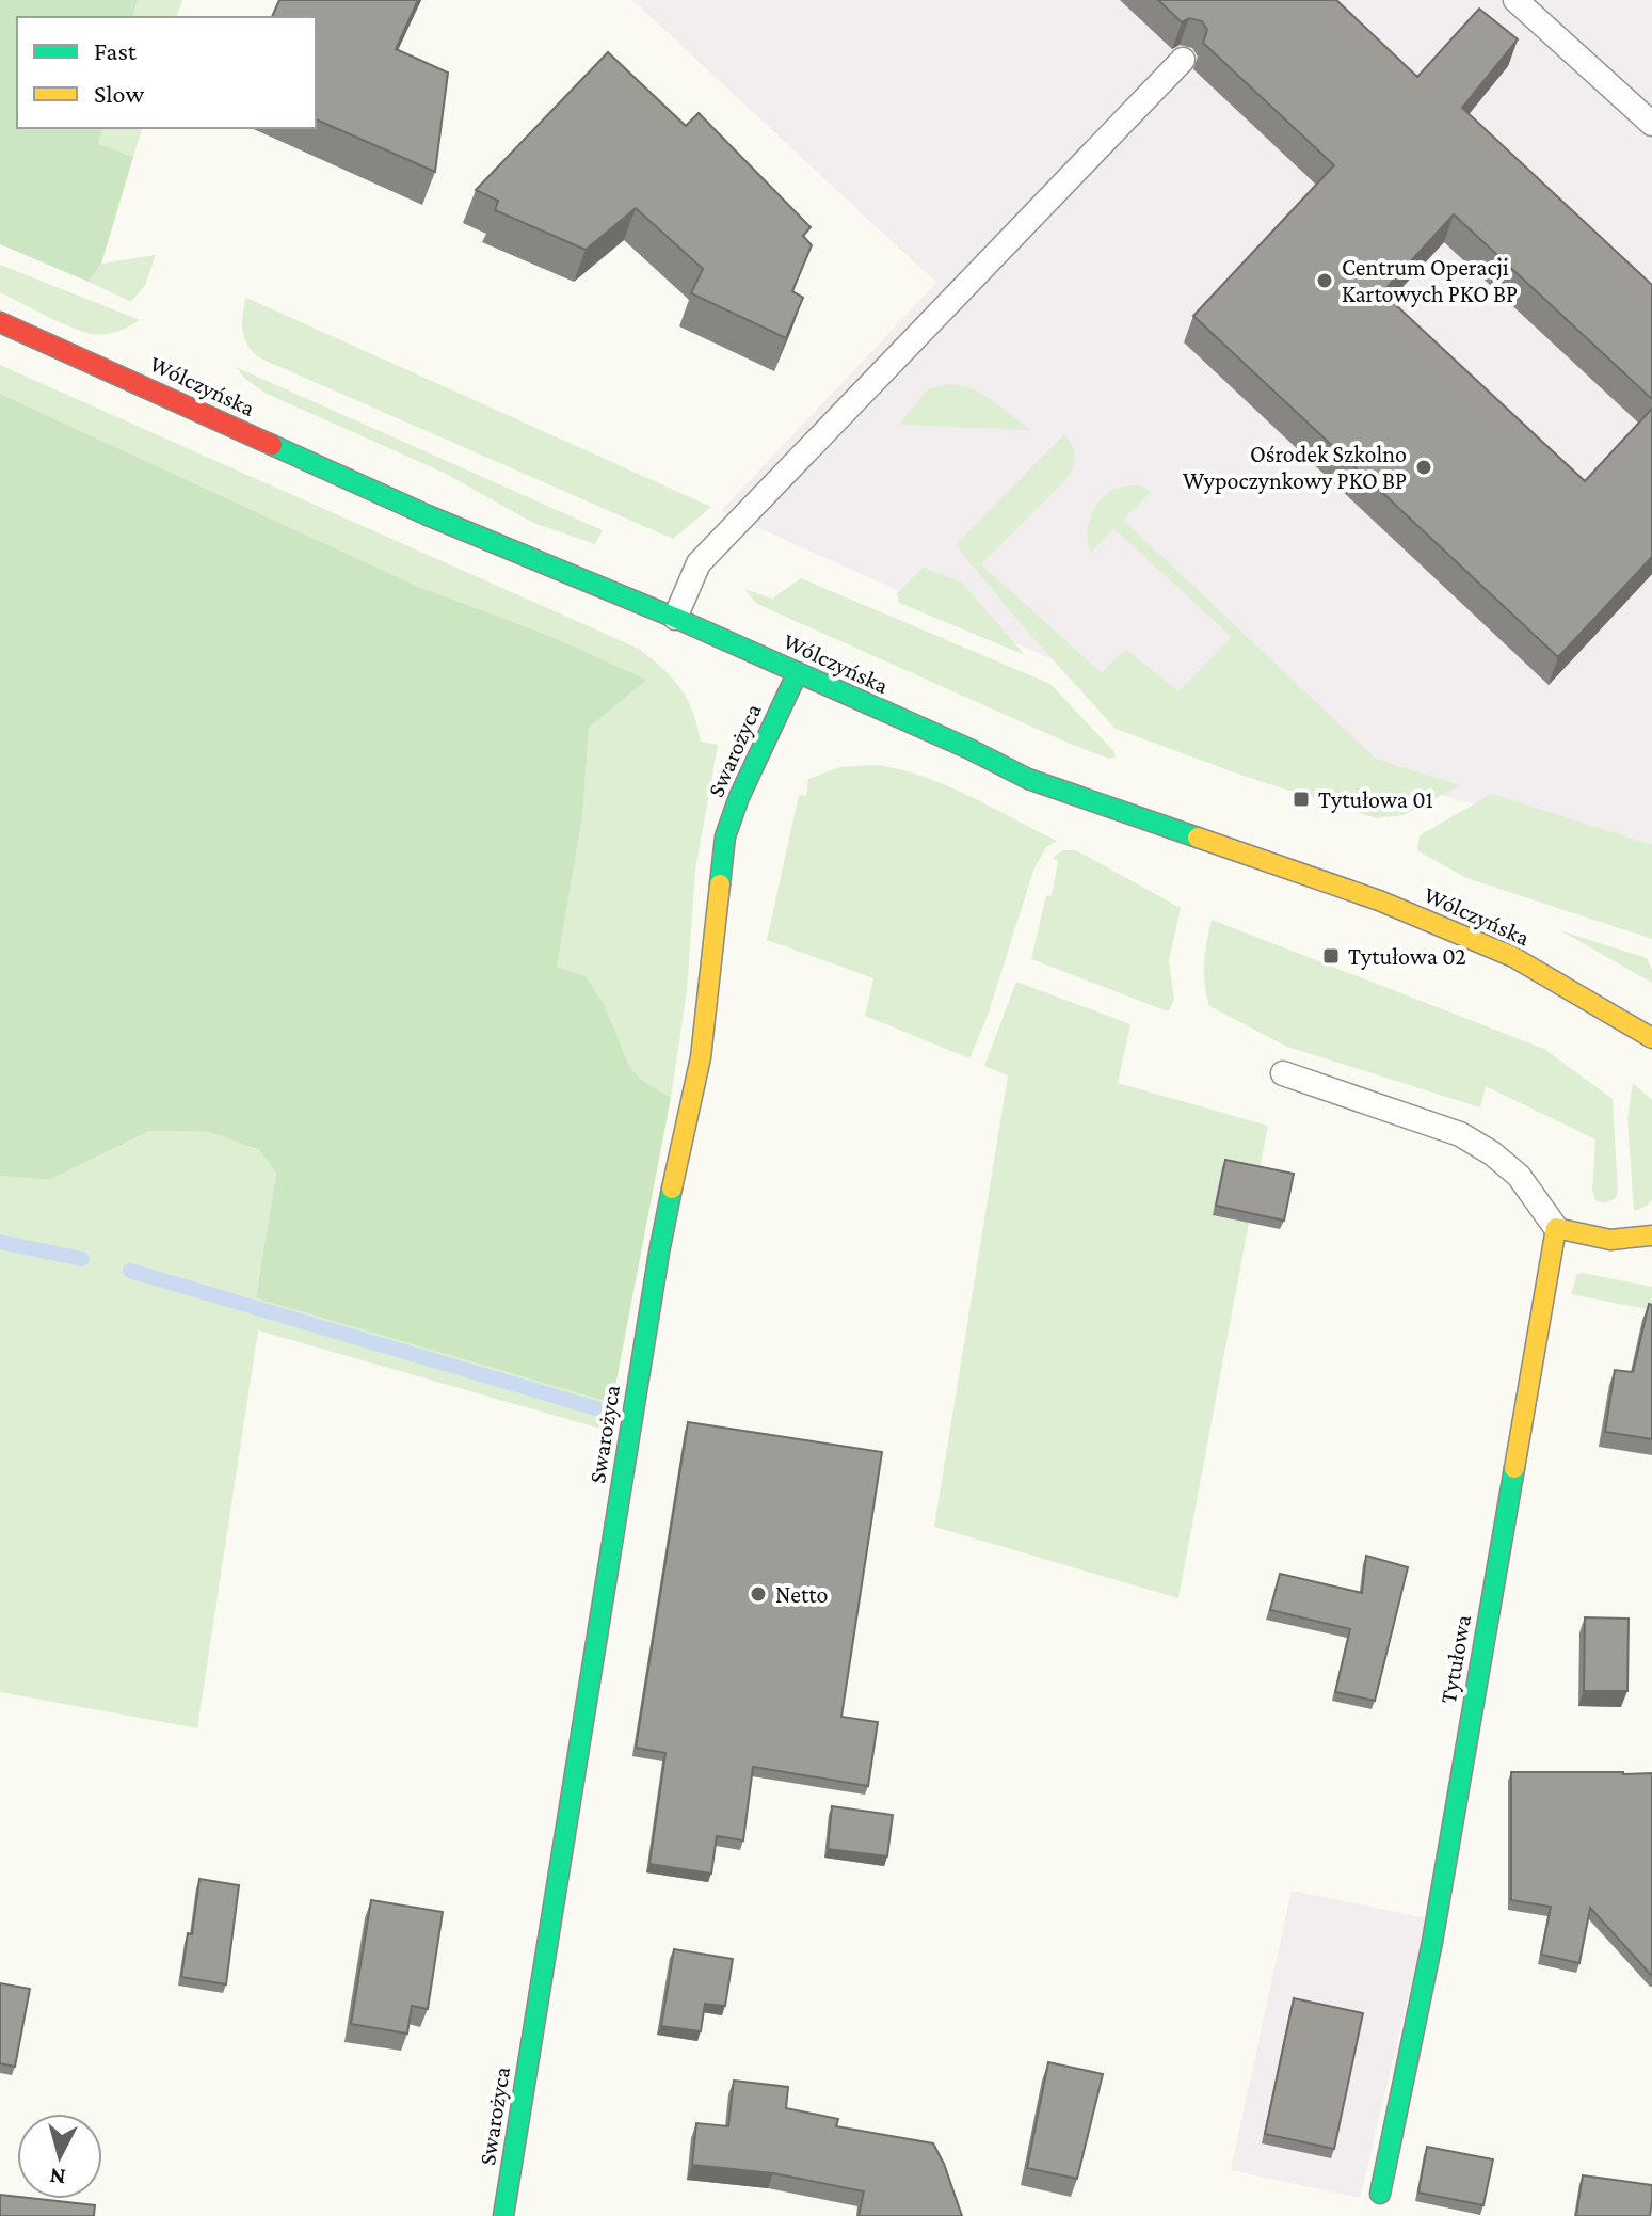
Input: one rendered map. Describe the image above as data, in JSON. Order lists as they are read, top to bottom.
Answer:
{
  "streets": {
    "street": ["Wólczyńska", "Swarożyca", "Tytułowa"]
  },
  "crossings": [
    ["Wólczyńska", "Swarożyca"]
  ],
  "places": {
    "other": ["Centrum Operacji Kartowych PKO BP", "Ośrodek Szkolno Wypoczynkowy PKO BP", "Netto"],
    "transit": ["Tytułowa 01", "Tytułowa 02"]
  },
  "legend": ["Fast", "Slow"],
  "north": "bottom"
}
